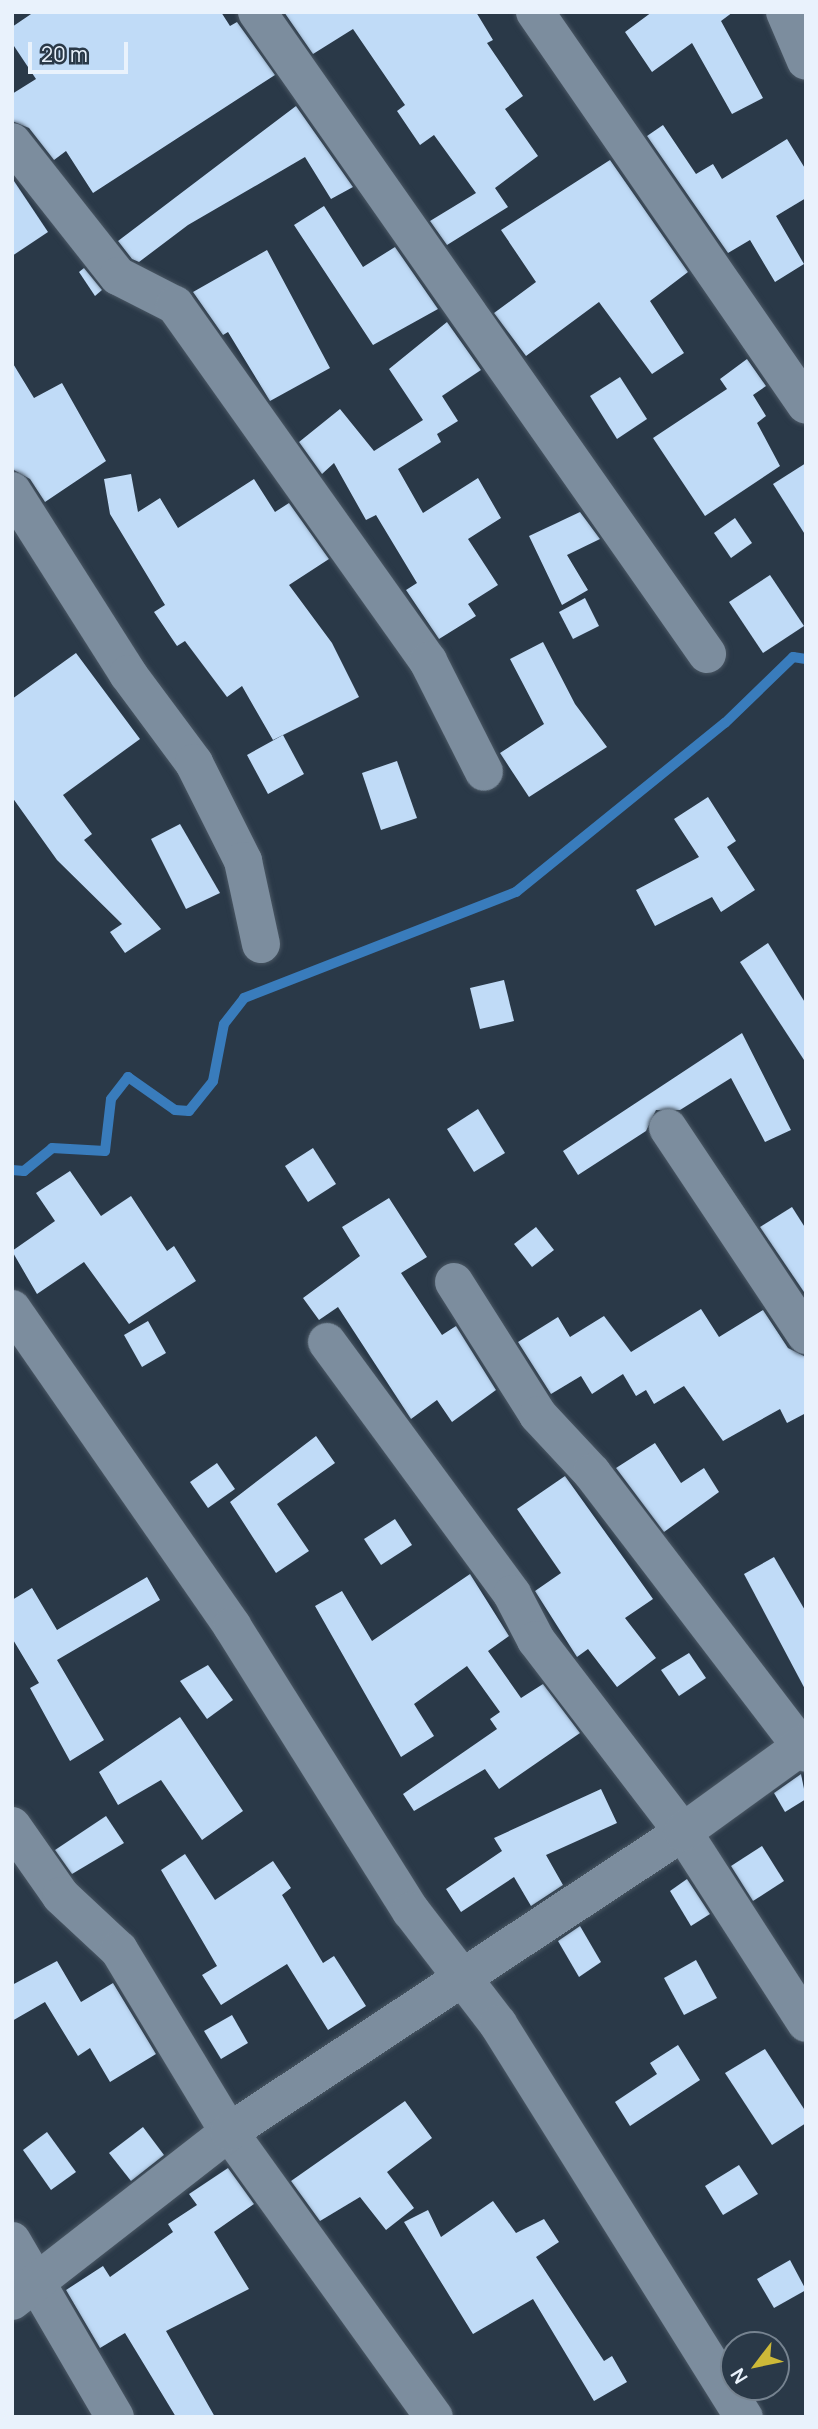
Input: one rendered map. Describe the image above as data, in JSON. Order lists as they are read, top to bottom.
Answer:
{
  "scale_bar": "20 m",
  "north": "bottom left"
}
